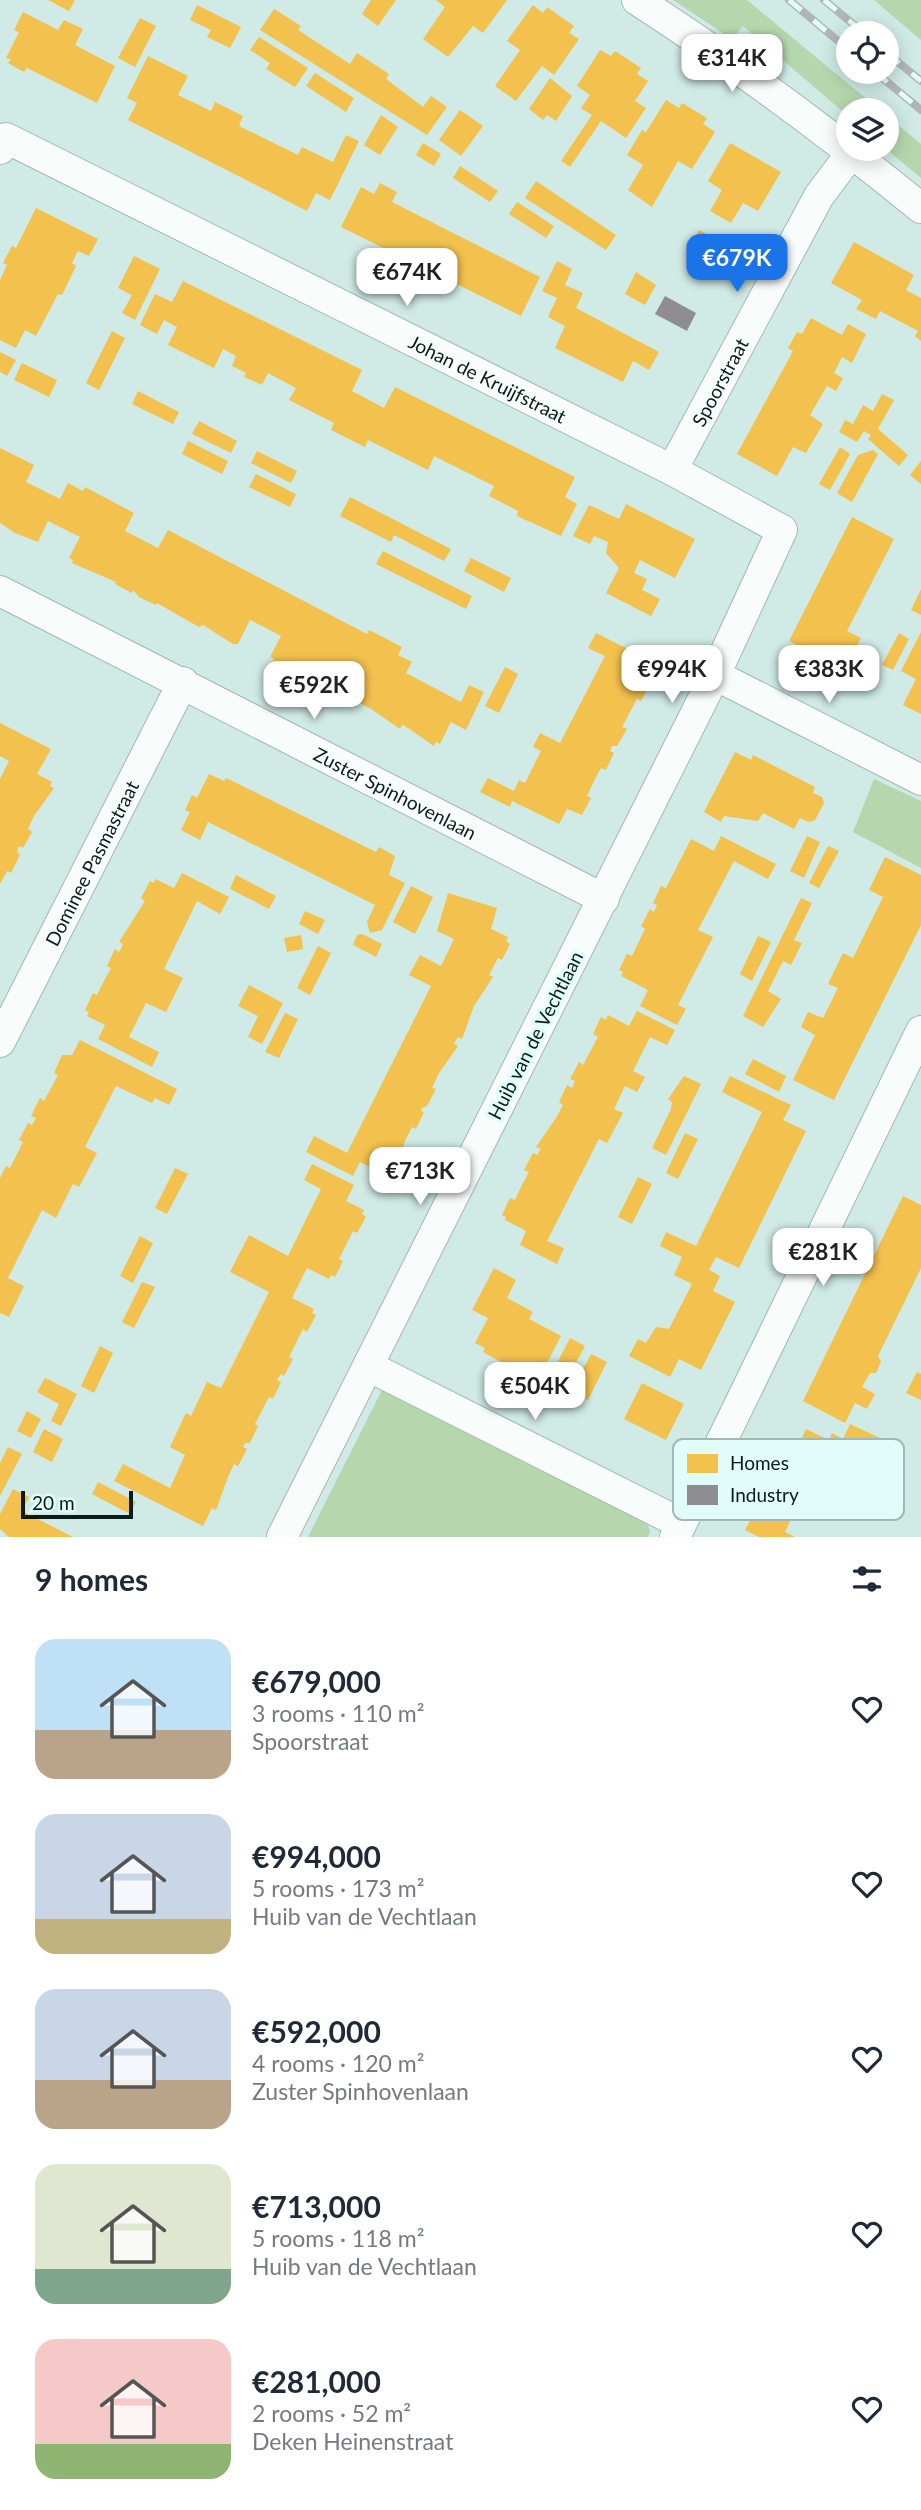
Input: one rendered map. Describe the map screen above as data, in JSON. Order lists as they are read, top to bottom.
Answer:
{
  "streets": {
    "street": [
      "Johan de Kruijfstraat",
      "Spoorstraat",
      "Zuster Spinhovenlaan",
      "Dominee Pasmastraat",
      "Huib van de Vechtlaan"
    ]
  },
  "crossings": [
    ["Johan de Kruijfstraat", "Spoorstraat"],
    ["Johan de Kruijfstraat", "Huib van de Vechtlaan"],
    ["Zuster Spinhovenlaan", "Dominee Pasmastraat"],
    ["Zuster Spinhovenlaan", "Huib van de Vechtlaan"]
  ],
  "legend": ["Homes", "Industry"],
  "scale_bar": "20 m",
  "page": {
    "price": [
      "€314K",
      "€679K",
      "€674K",
      "€994K",
      "€383K",
      "€592K",
      "€713K",
      "€281K",
      "€504K"
    ],
    "scale": "20 m",
    "heading": "9 homes",
    "list": [
      {
        "name": "€679,000",
        "note": "3 rooms · 110 m² · Spoorstraat"
      },
      {
        "name": "€994,000",
        "note": "5 rooms · 173 m² · Huib van de Vechtlaan"
      },
      {
        "name": "€592,000",
        "note": "4 rooms · 120 m² · Zuster Spinhovenlaan"
      },
      {
        "name": "€713,000",
        "note": "5 rooms · 118 m² · Huib van de Vechtlaan"
      },
      {
        "name": "€281,000",
        "note": "2 rooms · 52 m² · Deken Heinenstraat"
      }
    ]
  }
}
